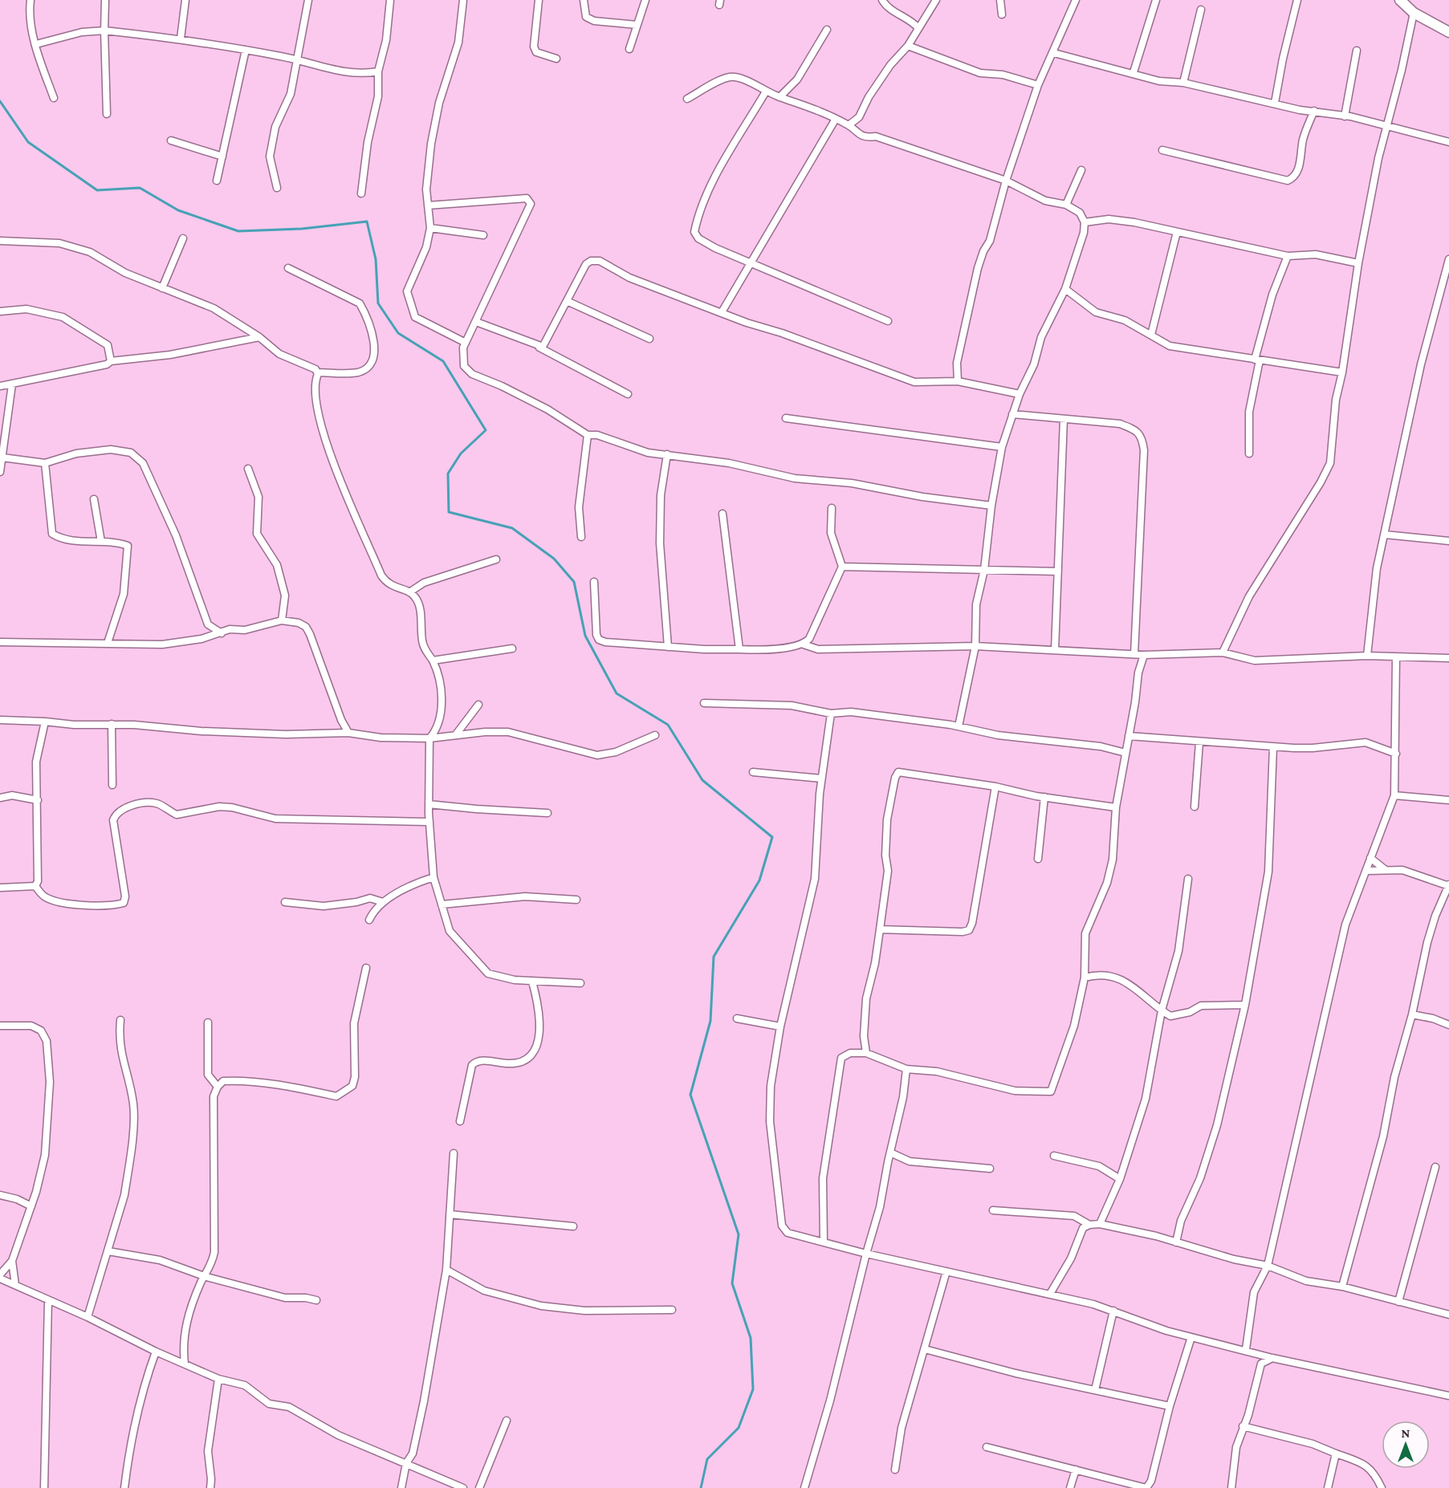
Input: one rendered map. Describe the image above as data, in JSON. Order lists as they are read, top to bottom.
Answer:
{
  "north": "top"
}
